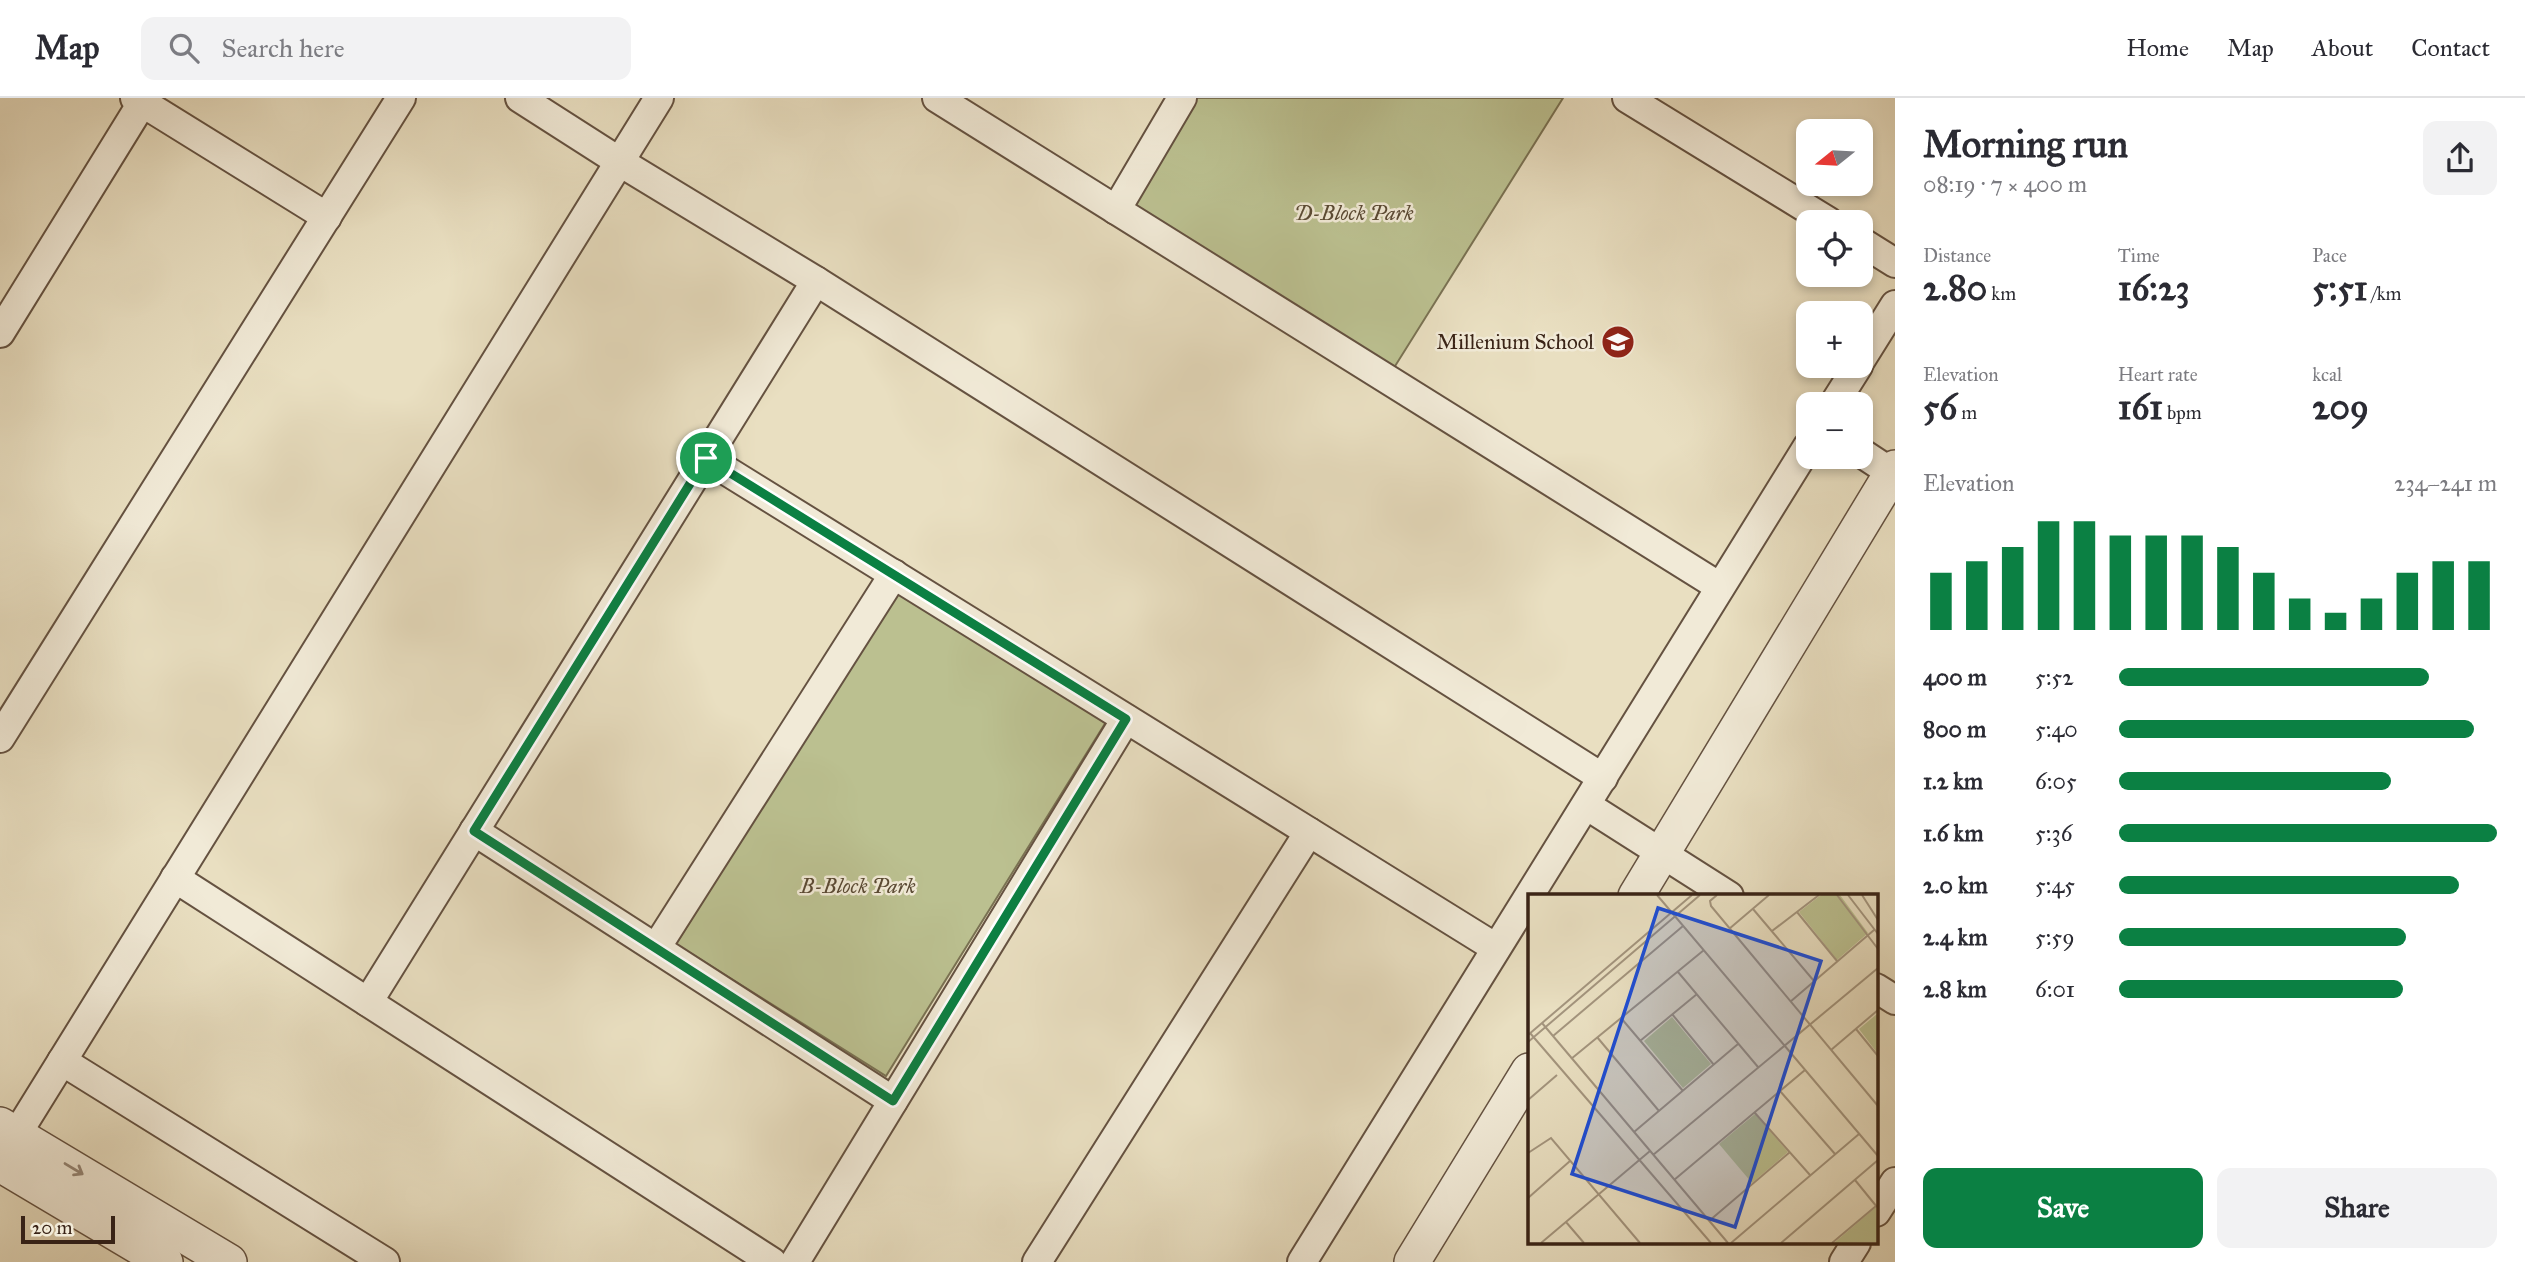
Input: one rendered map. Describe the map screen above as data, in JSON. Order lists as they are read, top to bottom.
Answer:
{
  "parks": ["D-Block Park", "B-Block Park"],
  "places": {
    "school or university": ["Millenium School"]
  },
  "scale_bar": "20 m",
  "north": "left",
  "page": {
    "header": "Map",
    "search": "Search here",
    "nav": [
      "Home",
      "Map",
      "About",
      "Contact"
    ],
    "heading": ["Morning run", "08:19 · 7 × 400 m"],
    "map_buttons": ["+", "−"],
    "stats": [
      ["Distance", "2.80 km"],
      ["Time", "16:23"],
      ["Pace", "5:51 /km"],
      ["Elevation", "56 m"],
      ["Heart rate", "161 bpm"],
      ["kcal", "209"]
    ],
    "chart": ["Elevation", "234–241 m"],
    "list": [
      {
        "name": "400 m",
        "note": "5:52"
      },
      {
        "name": "800 m",
        "note": "5:40"
      },
      {
        "name": "1.2 km",
        "note": "6:05"
      },
      {
        "name": "1.6 km",
        "note": "5:36"
      },
      {
        "name": "2.0 km",
        "note": "5:45"
      },
      {
        "name": "2.4 km",
        "note": "5:59"
      },
      {
        "name": "2.8 km",
        "note": "6:01"
      }
    ],
    "buttons": ["Save", "Share"],
    "scale": "20 m"
  }
}
